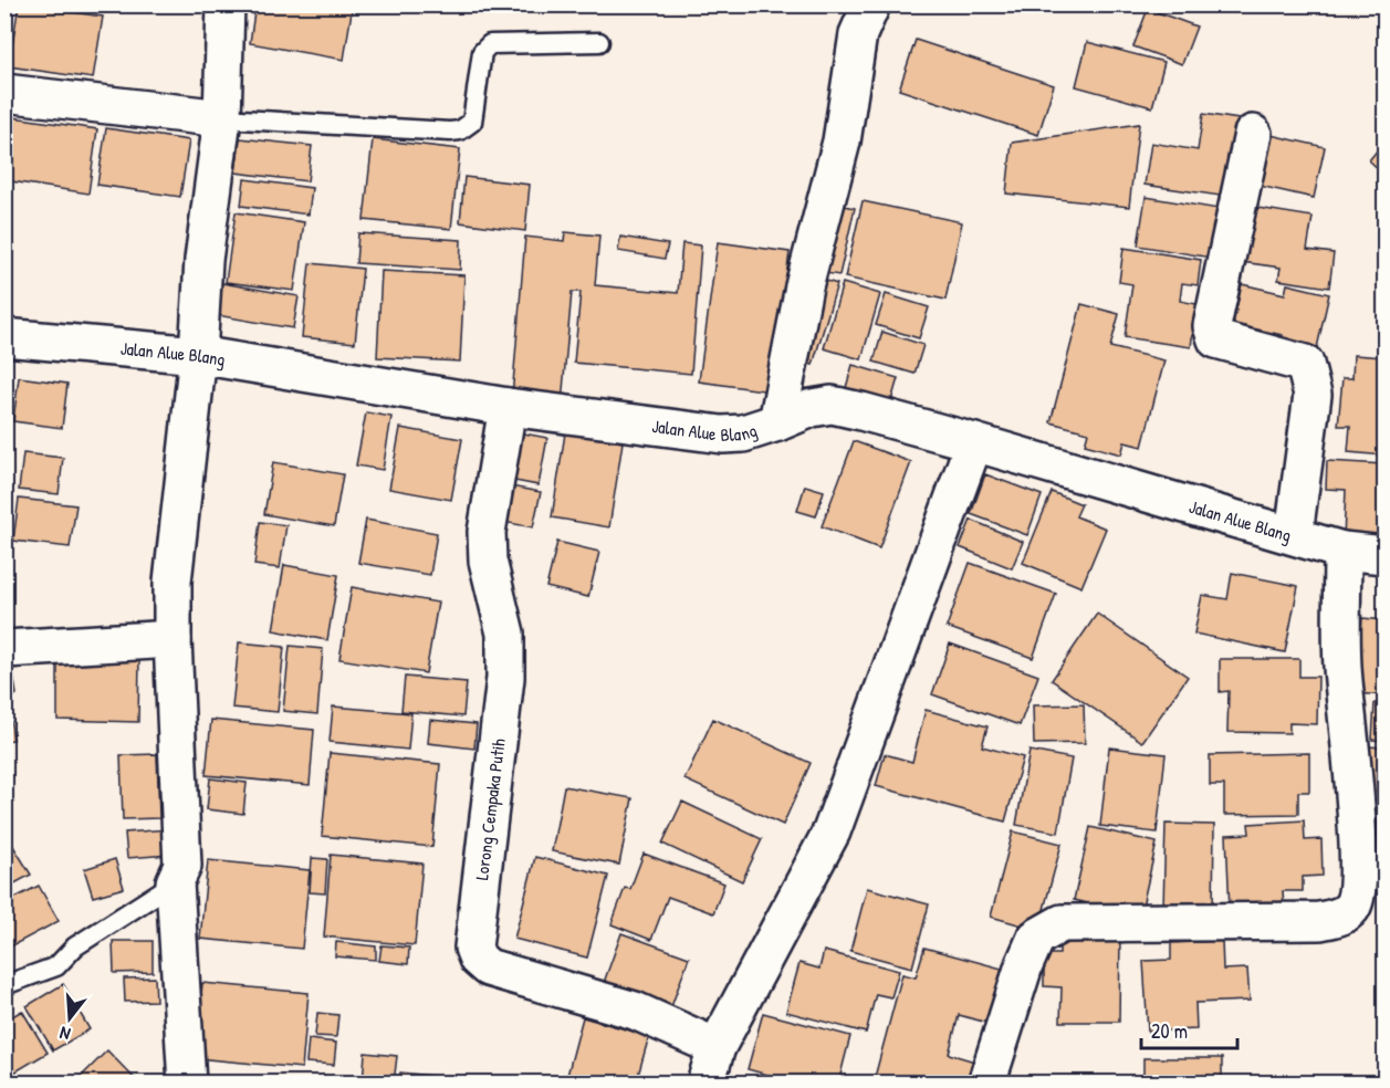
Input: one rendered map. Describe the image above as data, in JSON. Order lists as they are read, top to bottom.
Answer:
{
  "streets": {
    "street": ["Jalan Alue Blang", "Lorong Cempaka Putih"]
  },
  "crossings": [
    ["Jalan Alue Blang", "Lorong Cempaka Putih"]
  ],
  "scale_bar": "20 m",
  "north": "bottom"
}
